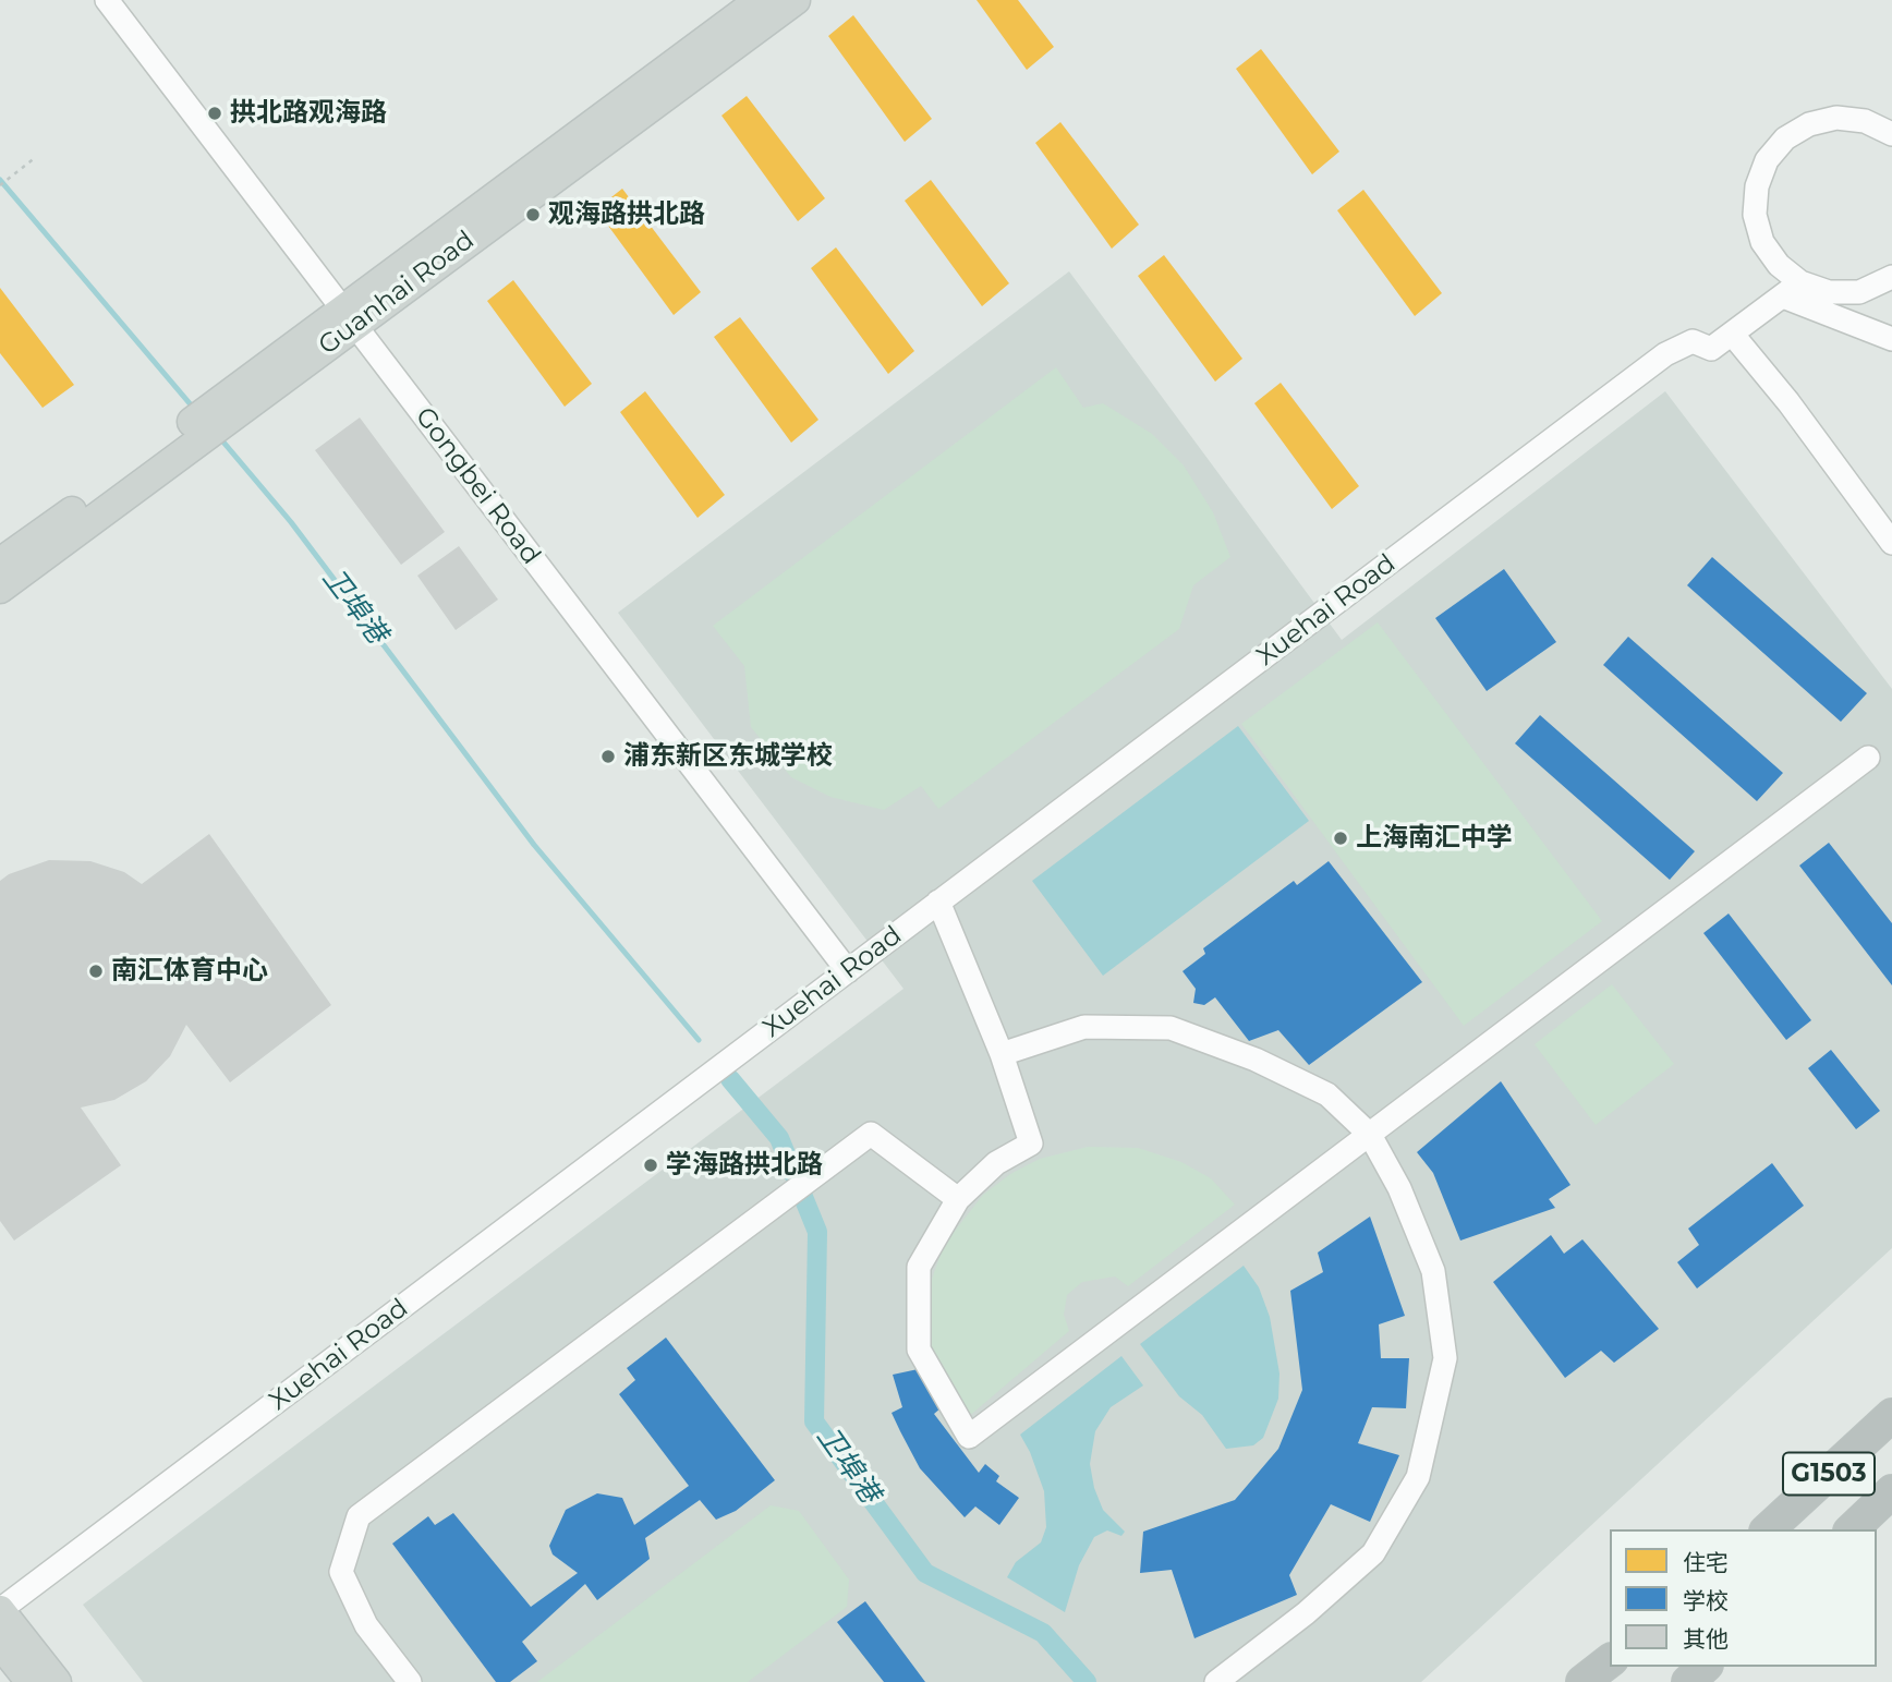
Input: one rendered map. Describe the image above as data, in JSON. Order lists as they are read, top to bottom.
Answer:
{
  "streets": {
    "highway": ["G1503"],
    "main road": ["Guanhai Road"],
    "street": ["Gongbei Road", "Xuehai Road"]
  },
  "crossings": [
    ["Guanhai Road", "Gongbei Road"],
    ["Gongbei Road", "Xuehai Road"]
  ],
  "water": ["卫埠港"],
  "places": [
    "拱北路观海路",
    "观海路拱北路",
    "浦东新区东城学校",
    "上海南汇中学",
    "南汇体育中心",
    "学海路拱北路"
  ],
  "legend": ["住宅", "学校", "其他"]
}
